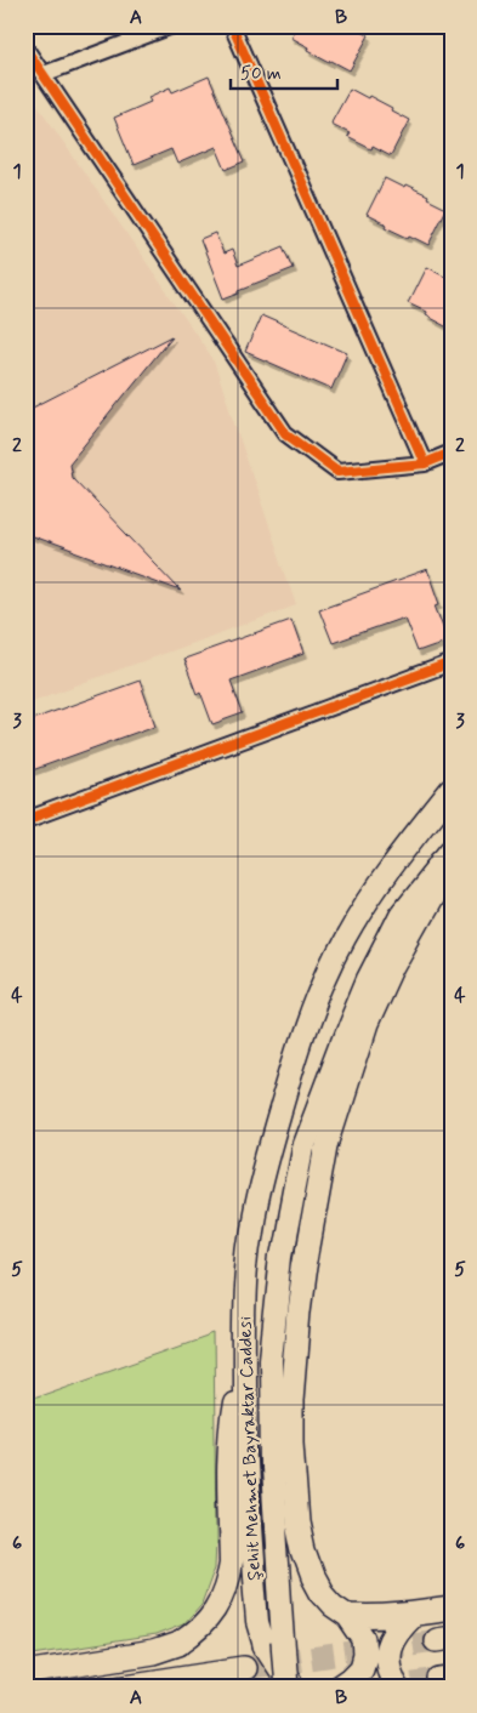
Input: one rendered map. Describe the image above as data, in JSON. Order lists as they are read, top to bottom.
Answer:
{
  "streets": {
    "main road": ["Şehit Mehmet Bayraktar Caddesi"]
  },
  "scale_bar": "50 m",
  "grid": {
    "columns": ["A", "B"],
    "rows": [
      "1",
      "2",
      "3",
      "4",
      "5",
      "6"
    ]
  }
}
